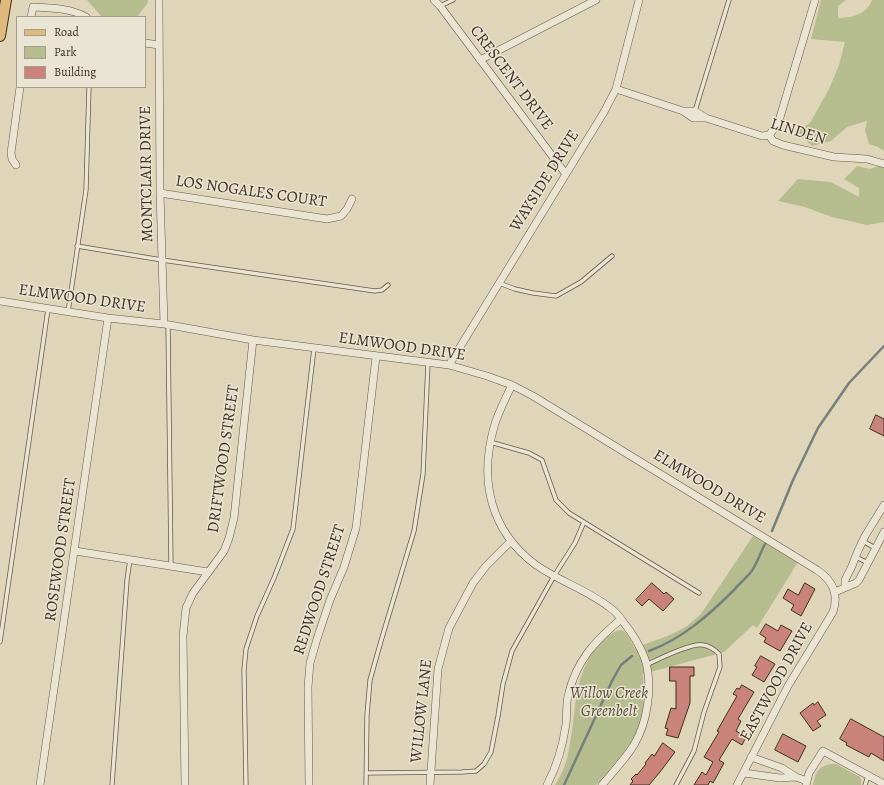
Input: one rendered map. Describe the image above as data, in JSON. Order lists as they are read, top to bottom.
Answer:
{
  "streets": {
    "street": [
      "CRESCENT DRIVE",
      "LINDEN",
      "MONTCLAIR DRIVE",
      "WAYSIDE DRIVE",
      "LOS NOGALES COURT",
      "ELMWOOD DRIVE",
      "DRIFTWOOD STREET",
      "ROSEWOOD STREET",
      "REDWOOD STREET",
      "EASTWOOD DRIVE",
      "WILLOW LANE"
    ]
  },
  "crossings": [
    ["CRESCENT DRIVE", "WAYSIDE DRIVE"],
    ["LINDEN", "WAYSIDE DRIVE"],
    ["MONTCLAIR DRIVE", "LOS NOGALES COURT"],
    ["MONTCLAIR DRIVE", "ELMWOOD DRIVE"],
    ["WAYSIDE DRIVE", "ELMWOOD DRIVE"],
    ["ELMWOOD DRIVE", "DRIFTWOOD STREET"],
    ["ELMWOOD DRIVE", "ROSEWOOD STREET"],
    ["ELMWOOD DRIVE", "REDWOOD STREET"],
    ["ELMWOOD DRIVE", "EASTWOOD DRIVE"]
  ],
  "parks": ["Willow Creek Greenbelt"],
  "legend": ["Road", "Park", "Building"]
}
